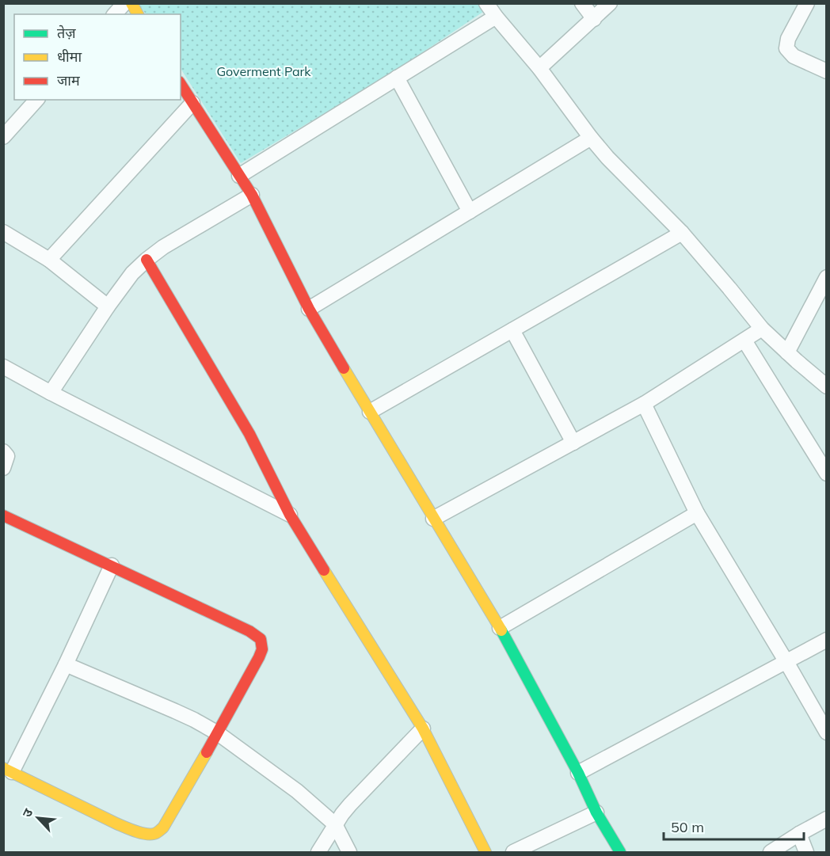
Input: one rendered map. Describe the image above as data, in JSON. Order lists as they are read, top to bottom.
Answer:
{
  "parks": ["Goverment Park"],
  "legend": ["तेज़", "धीमा", "जाम"],
  "scale_bar": "50 m",
  "north": "top left"
}
